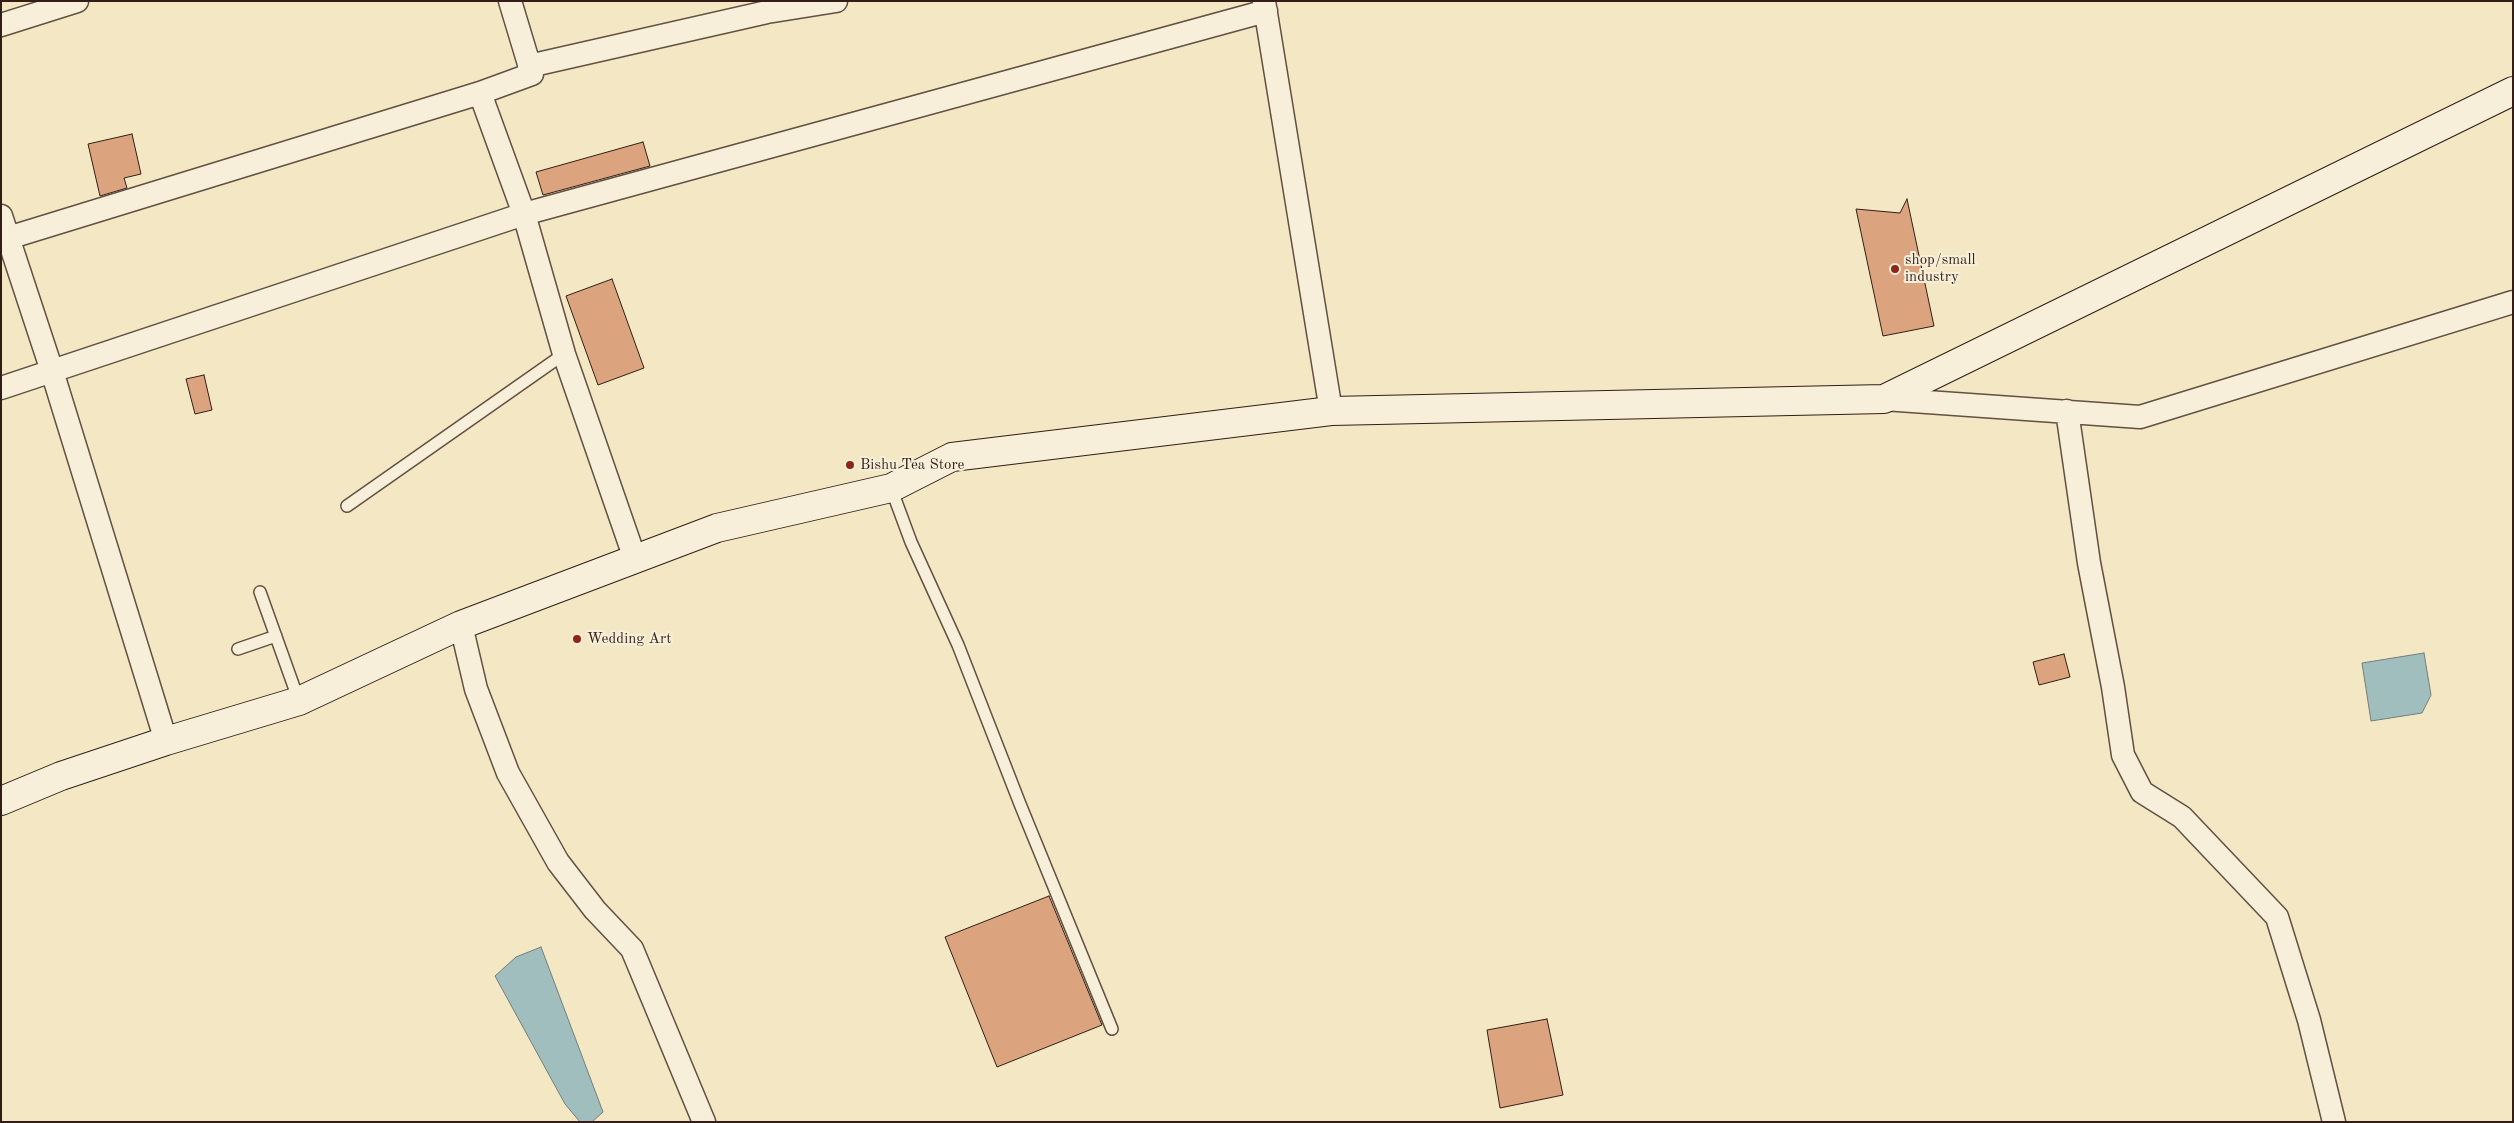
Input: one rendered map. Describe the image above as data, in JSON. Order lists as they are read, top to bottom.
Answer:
{
  "places": ["shop/small industry", "Bishu Tea Store", "Wedding Art"]
}
